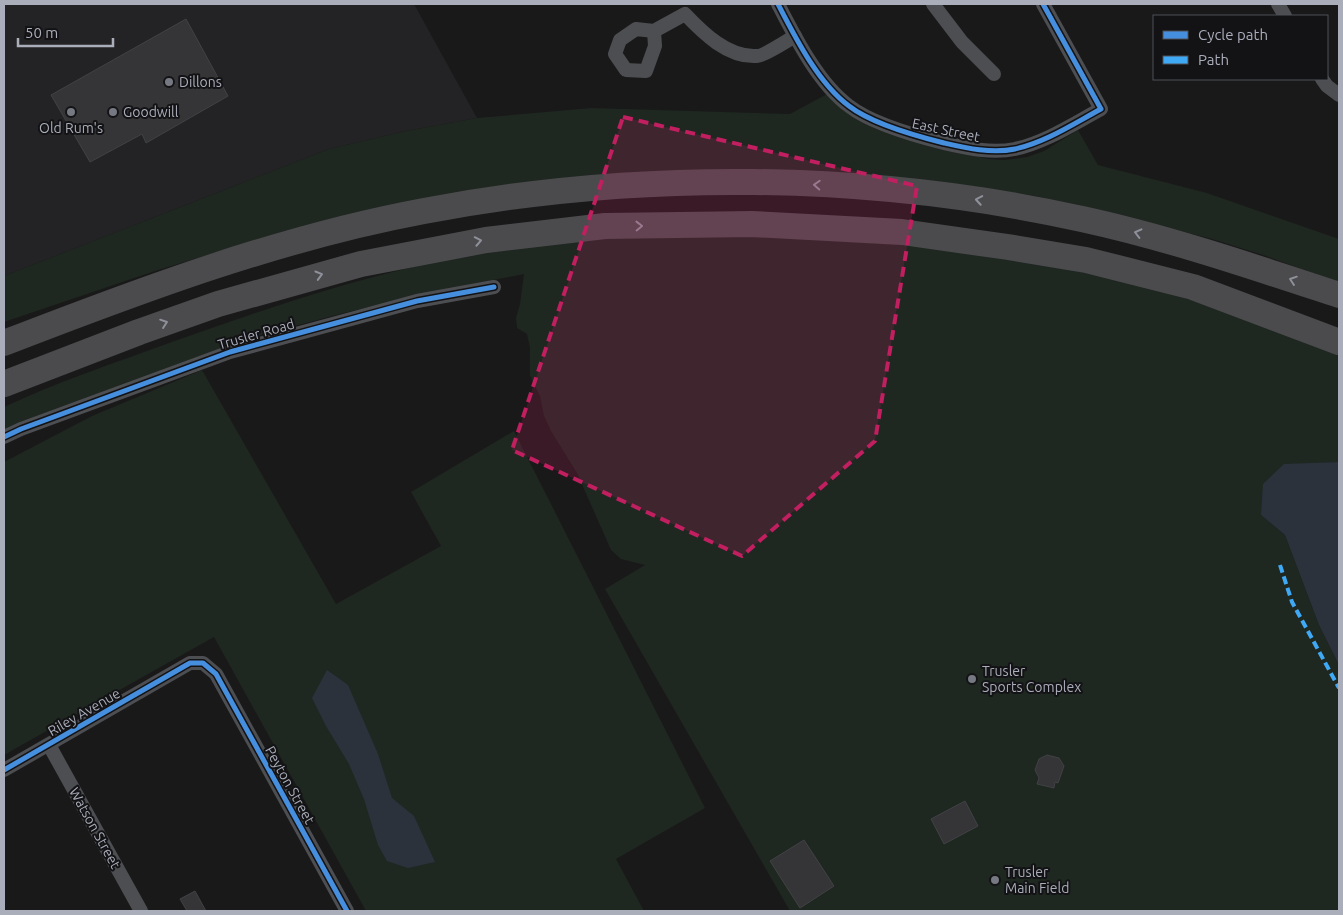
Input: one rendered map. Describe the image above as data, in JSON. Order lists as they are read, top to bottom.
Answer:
{
  "streets": {
    "street": [
      "East Street",
      "Trusler Road",
      "Riley Avenue",
      "Peyton Street",
      "Watson Street"
    ]
  },
  "crossings": [
    ["Riley Avenue", "Peyton Street"],
    ["Riley Avenue", "Watson Street"]
  ],
  "places": [
    "Dillons",
    "Old Rum's",
    "Goodwill",
    "Trusler Sports Complex",
    "Trusler Main Field"
  ],
  "legend": ["Cycle path", "Path"],
  "scale_bar": "50 m"
}
